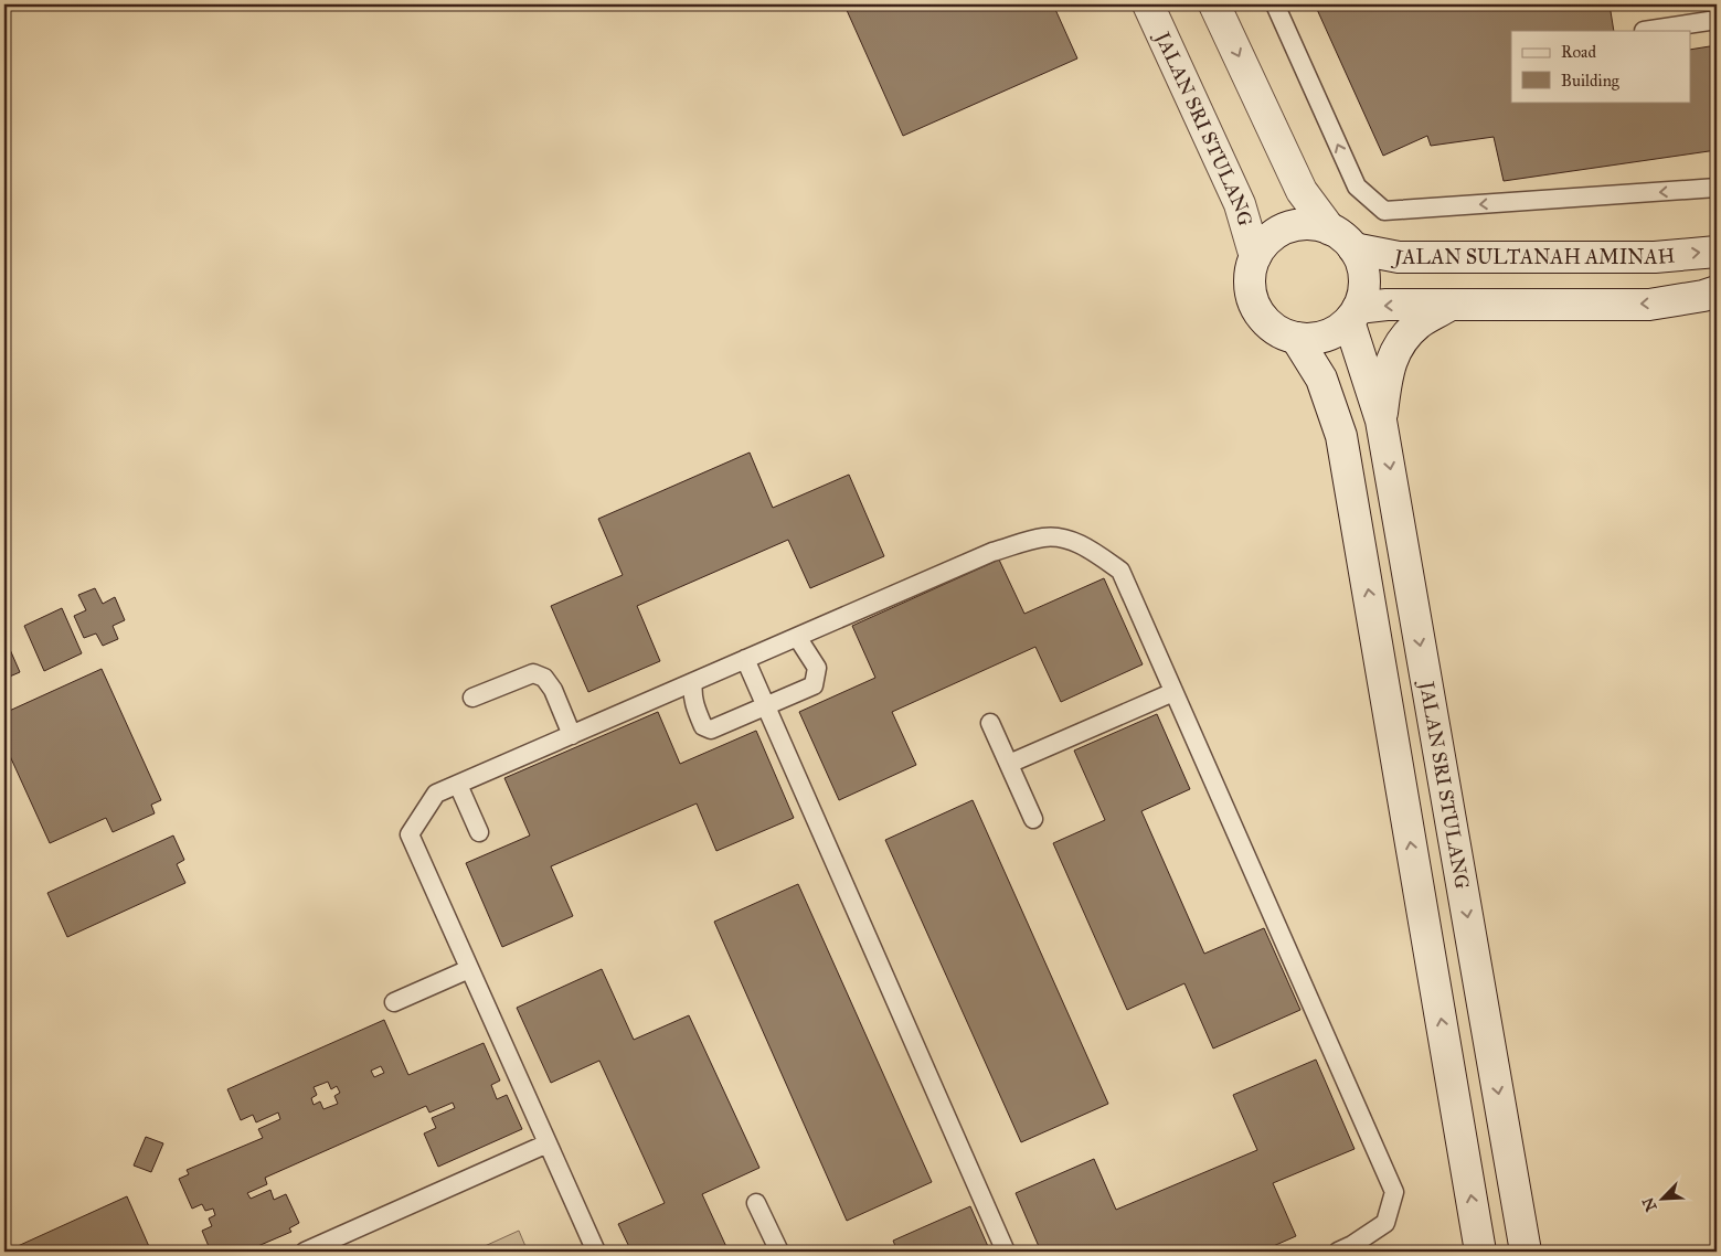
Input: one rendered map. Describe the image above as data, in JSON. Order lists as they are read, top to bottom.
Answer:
{
  "streets": {
    "street": ["JALAN SRI STULANG", "JALAN SULTANAH AMINAH"]
  },
  "crossings": [
    ["JALAN SRI STULANG", "JALAN SULTANAH AMINAH"]
  ],
  "legend": ["Road", "Building"],
  "north": "bottom left"
}
